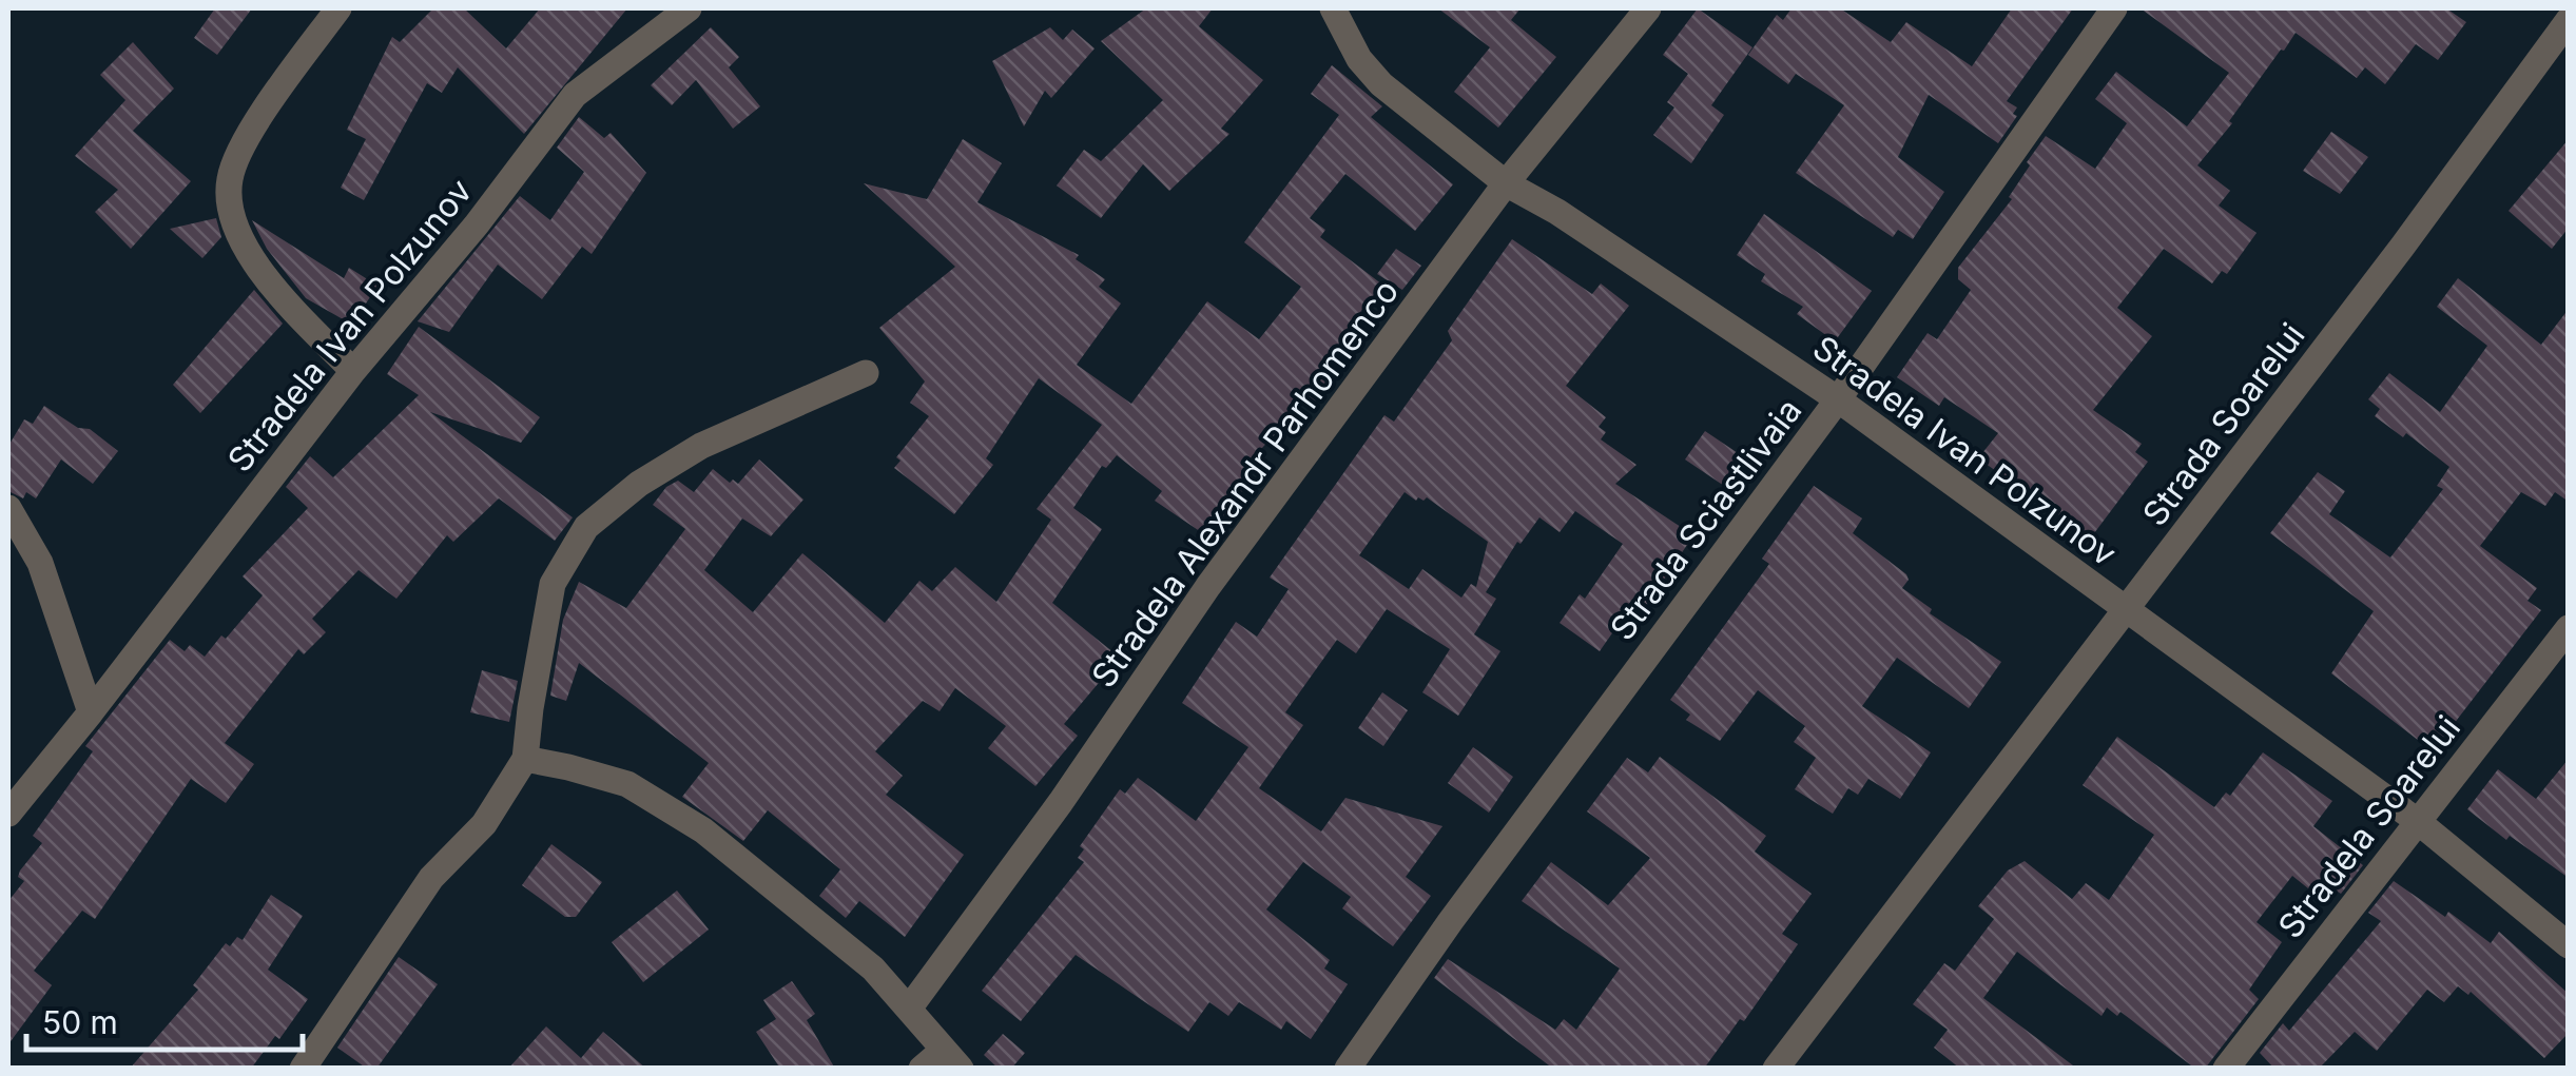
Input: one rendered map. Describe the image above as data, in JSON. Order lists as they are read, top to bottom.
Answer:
{
  "streets": {
    "street": [
      "Stradela Ivan Polzunov",
      "Strada Soarelui",
      "Stradela Alexandr Parhomenco",
      "Strada Sciastlivaia",
      "Stradela Soarelui"
    ]
  },
  "crossings": [
    ["Stradela Ivan Polzunov", "Strada Soarelui"],
    ["Stradela Ivan Polzunov", "Stradela Alexandr Parhomenco"],
    ["Stradela Ivan Polzunov", "Strada Sciastlivaia"],
    ["Stradela Ivan Polzunov", "Stradela Soarelui"]
  ],
  "scale_bar": "50 m"
}
